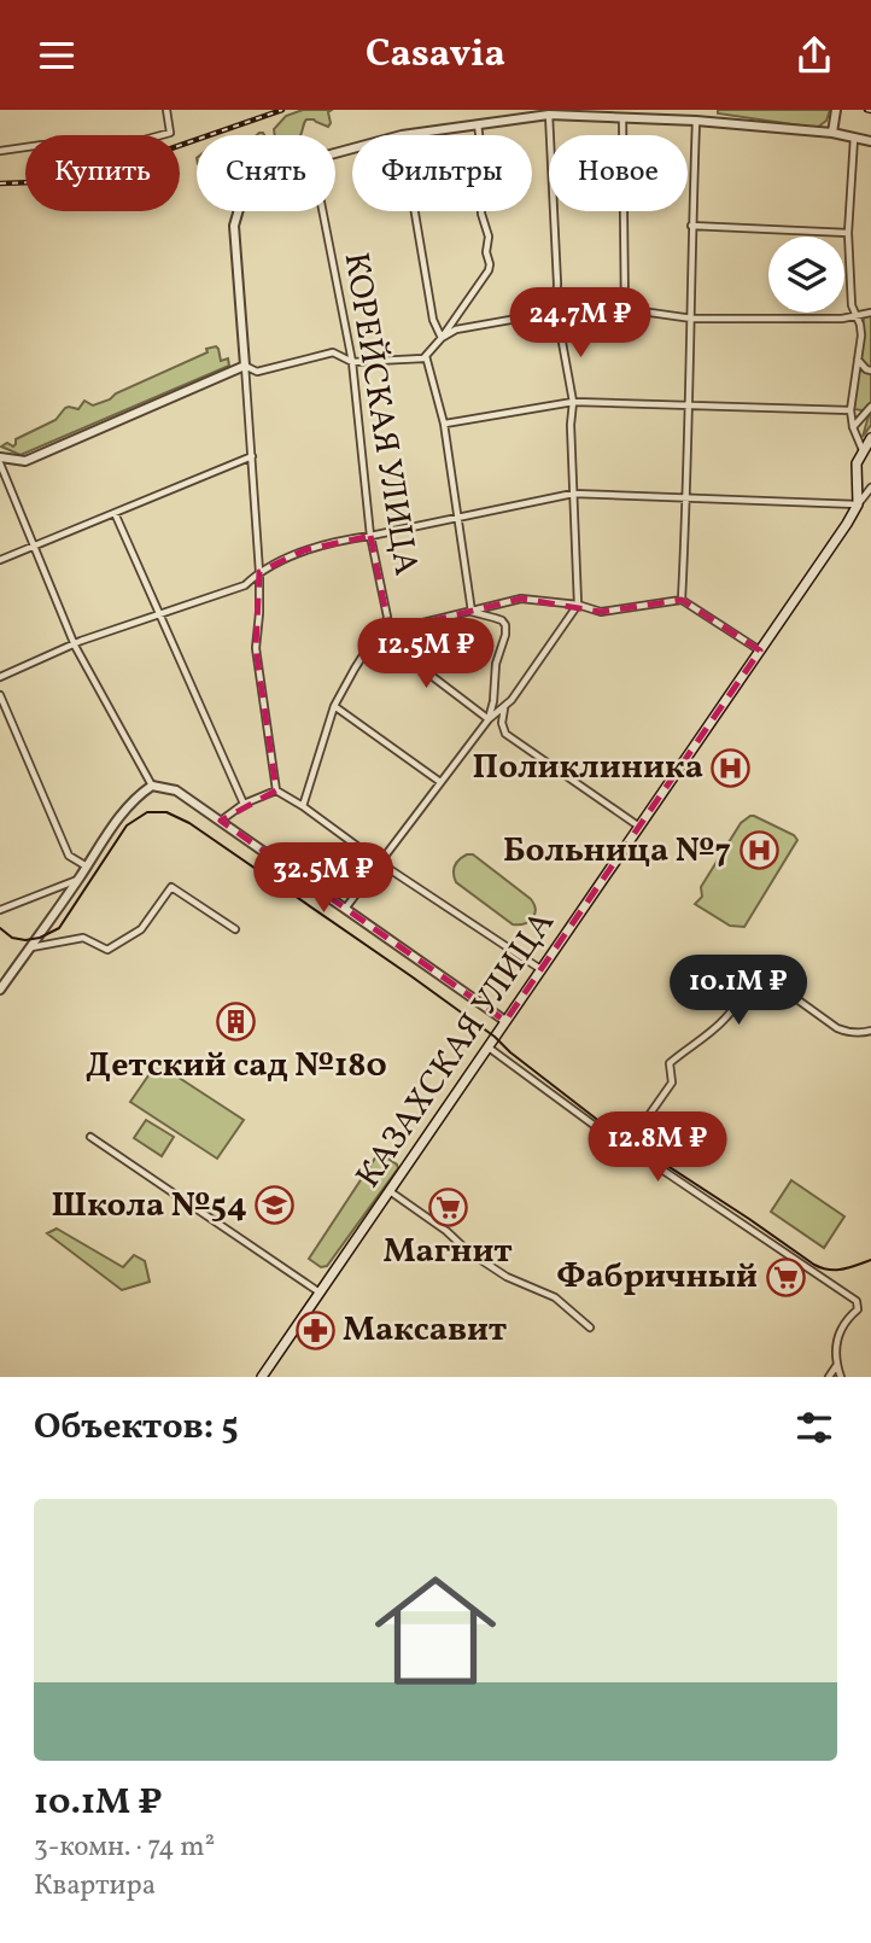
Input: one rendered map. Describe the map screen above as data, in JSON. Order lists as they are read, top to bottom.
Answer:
{
  "streets": {
    "main road": ["КАЗАХСКАЯ УЛИЦА"],
    "street": ["КОРЕЙСКАЯ УЛИЦА"]
  },
  "places": {
    "hospital": ["Поликлиника", "Больница №7"],
    "building": ["Детский сад №180"],
    "school or university": ["Школа №54"],
    "supermarket": ["Магнит", "Фабричный"],
    "pharmacy": ["Максавит"]
  },
  "page": {
    "header": "Casavia",
    "chip": [
      "Купить",
      "Снять",
      "Фильтры",
      "Новое"
    ],
    "price": [
      "24.7M ₽",
      "12.5M ₽",
      "32.5M ₽",
      "10.1M ₽",
      "12.8M ₽"
    ],
    "heading": "Объектов: 5",
    "list": [
      {
        "name": "10.1M ₽",
        "note": "3-комн. · 74 m² · Квартира"
      }
    ]
  }
}
